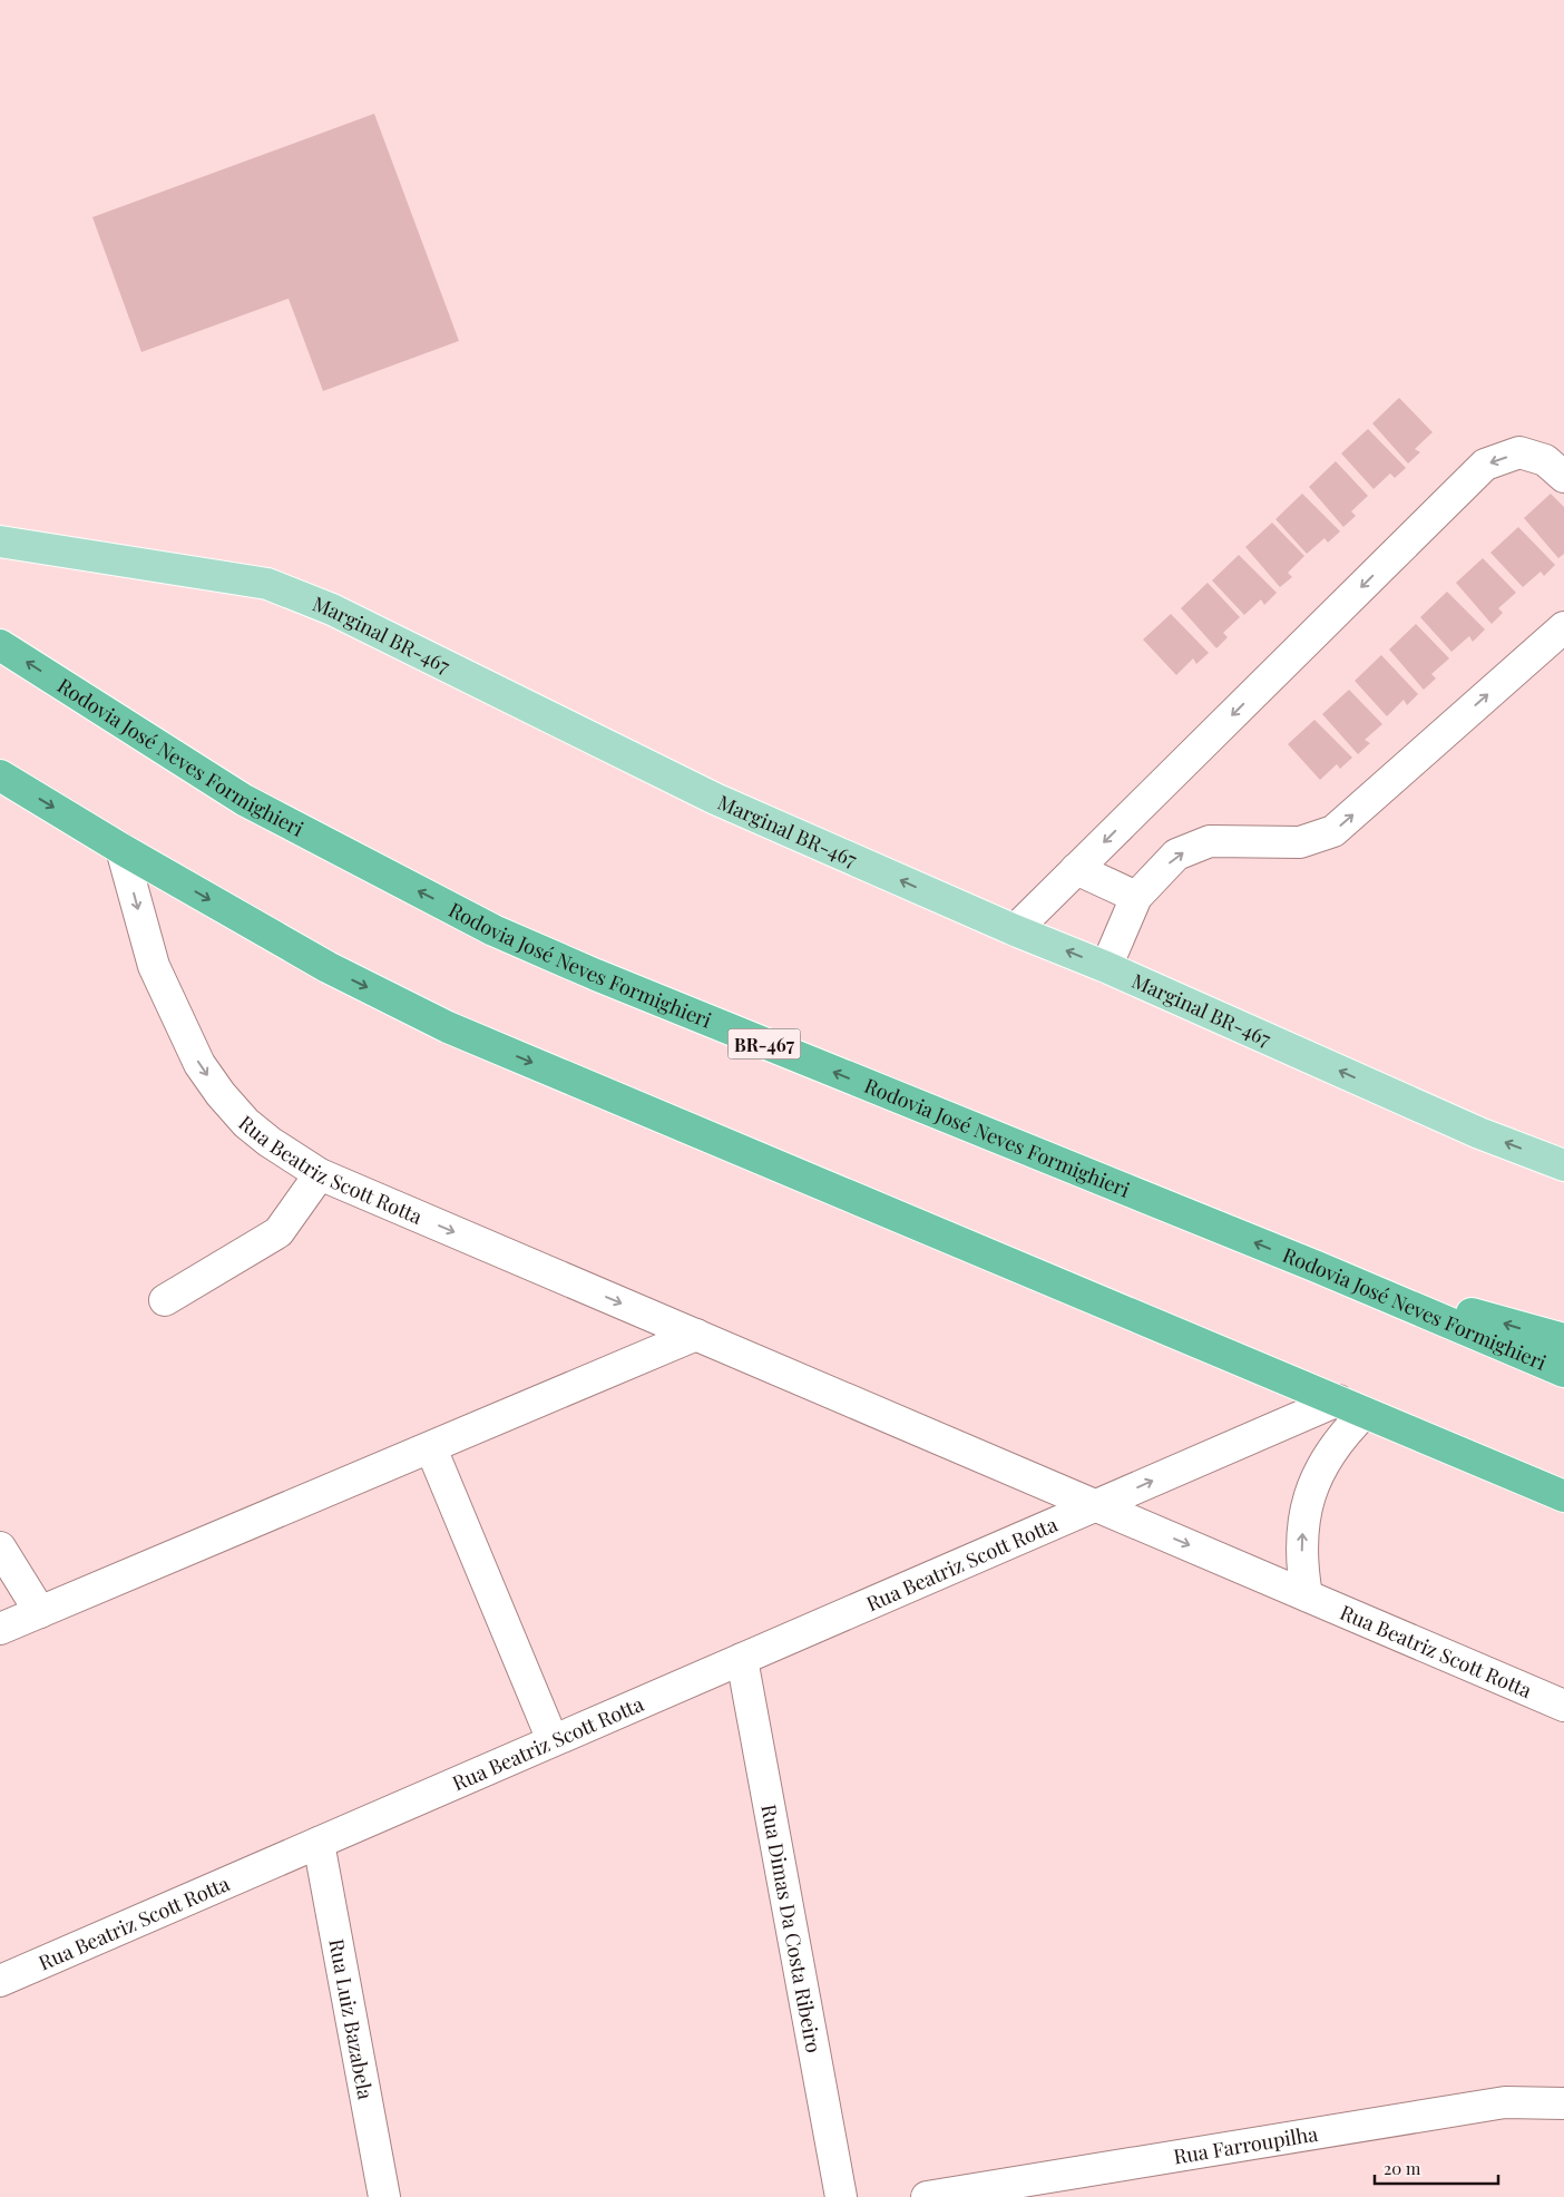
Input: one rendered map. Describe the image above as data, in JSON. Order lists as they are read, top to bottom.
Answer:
{
  "streets": {
    "highway": ["Rodovia José Neves Formighieri", "BR-467"],
    "main road": ["Marginal BR-467"],
    "street": [
      "Rua Beatriz Scott Rotta",
      "Rua Dimas Da Costa Ribeiro",
      "Rua Luiz Bazabela",
      "Rua Farroupilha"
    ]
  },
  "crossings": [
    ["Rua Beatriz Scott Rotta", "Rua Dimas Da Costa Ribeiro"],
    ["Rua Beatriz Scott Rotta", "Rua Luiz Bazabela"]
  ],
  "one_way": ["Marginal BR-467", "Rua Beatriz Scott Rotta"],
  "scale_bar": "20 m"
}
